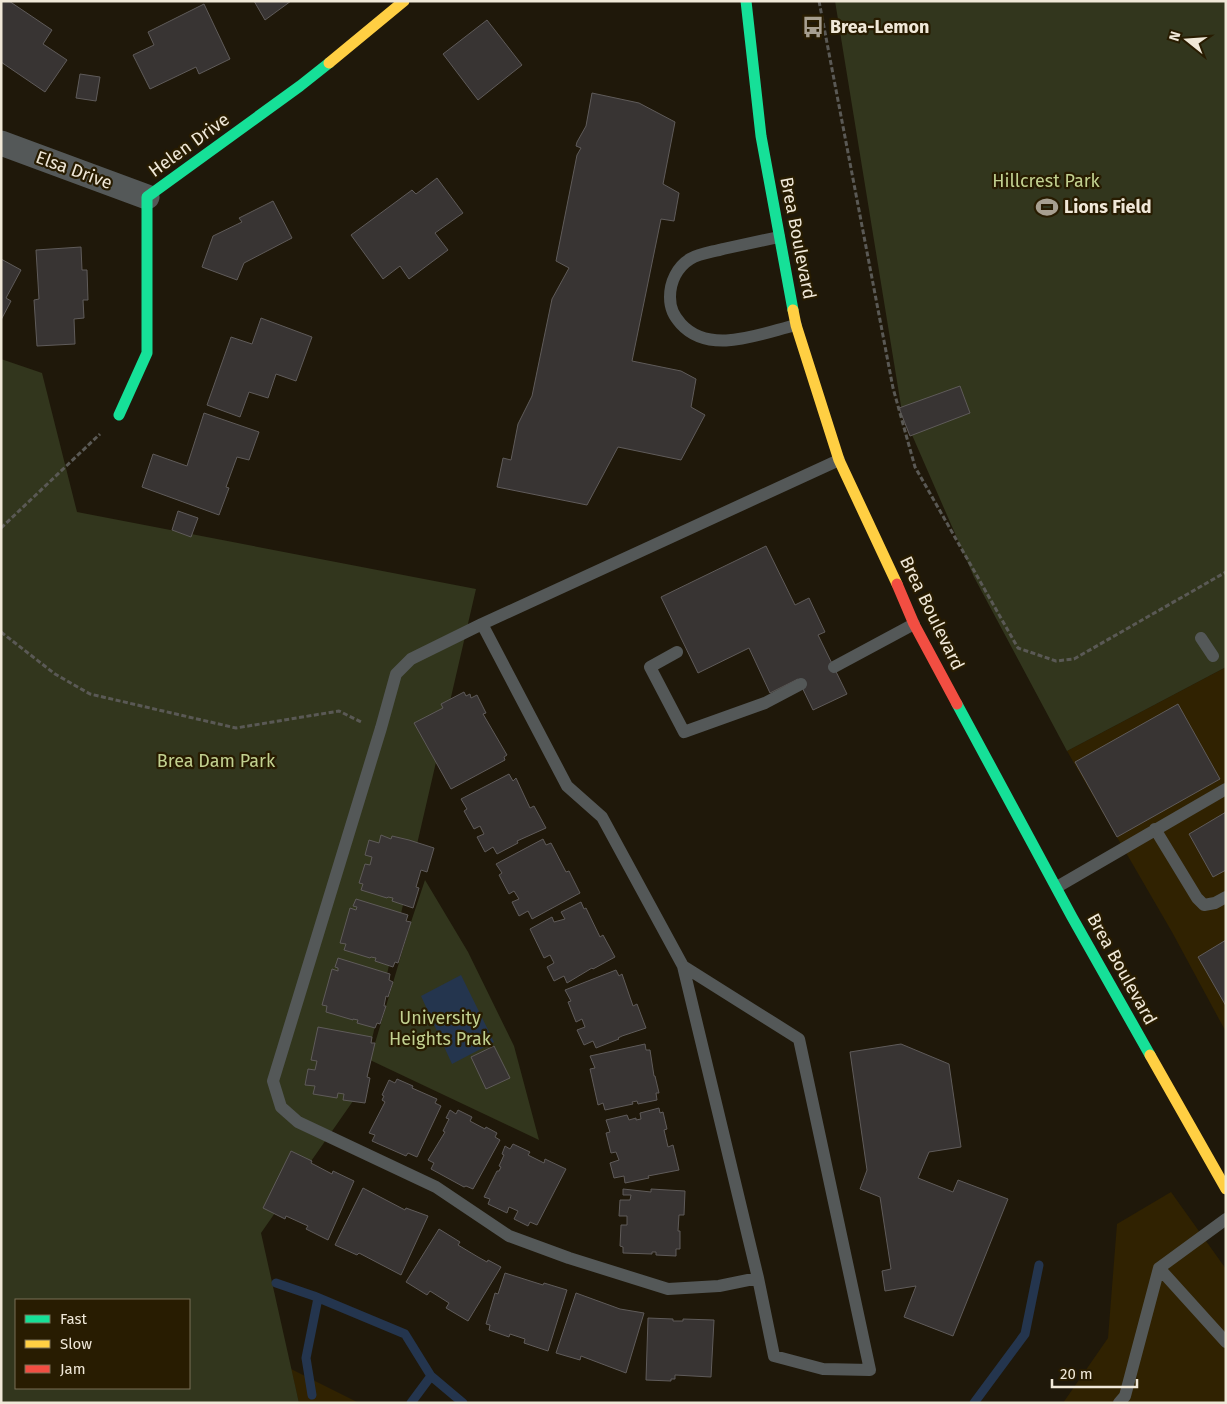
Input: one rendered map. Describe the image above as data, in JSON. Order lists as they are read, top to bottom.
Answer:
{
  "streets": {
    "main road": ["Helen Drive", "Brea Boulevard"],
    "street": ["Elsa Drive"]
  },
  "crossings": [
    ["Helen Drive", "Elsa Drive"]
  ],
  "parks": ["Hillcrest Park", "Brea Dam Park", "University Heights Prak"],
  "places": {
    "bus stop": ["Brea-Lemon"],
    "sports": ["Lions Field"]
  },
  "legend": ["Fast", "Slow", "Jam"],
  "scale_bar": "20 m",
  "north": "left"
}
